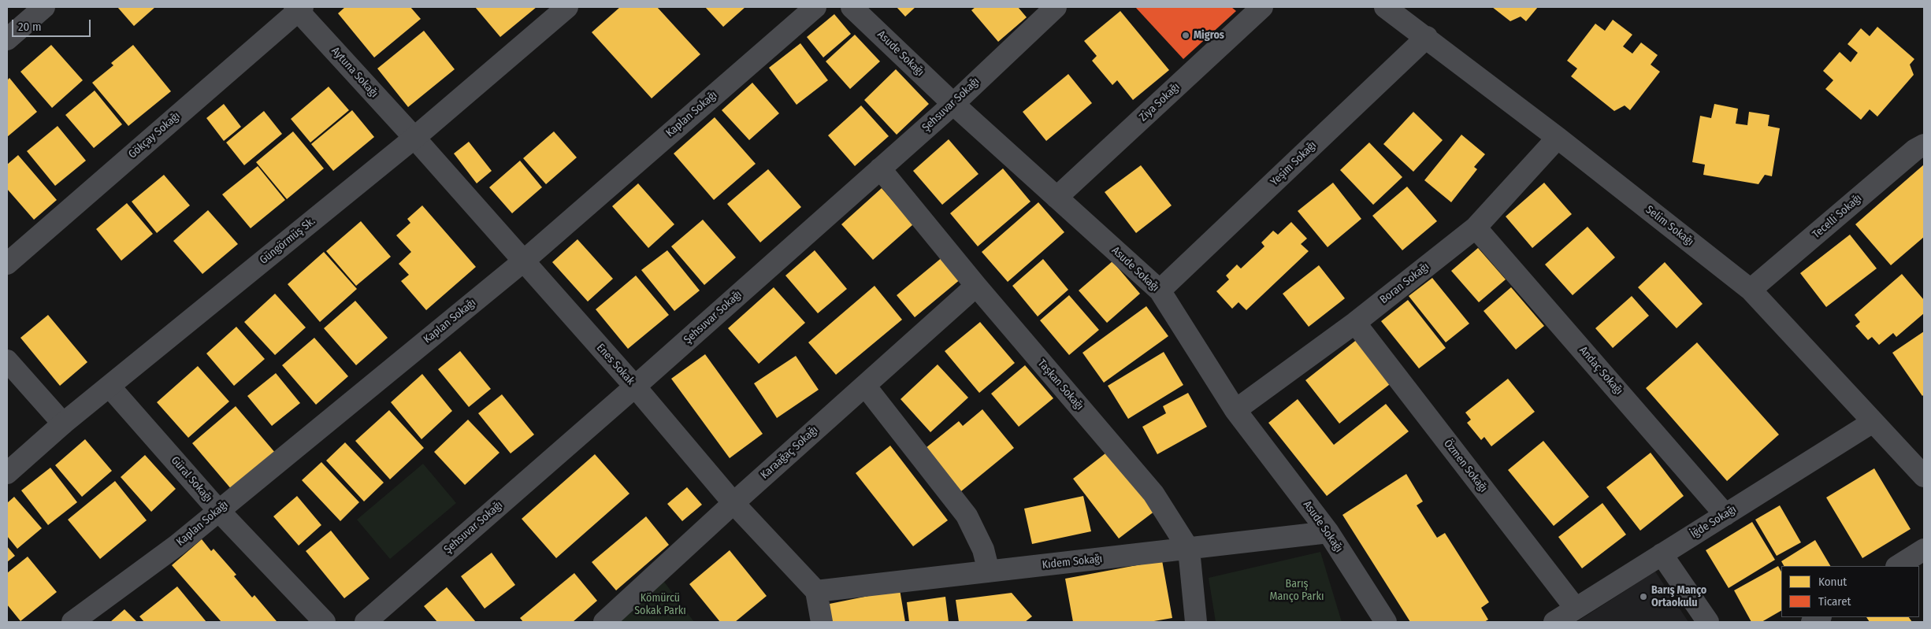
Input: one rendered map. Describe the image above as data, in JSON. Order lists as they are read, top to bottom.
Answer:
{
  "streets": {
    "street": [
      "Asude Sokağı",
      "Aytuna Sokağı",
      "Ziya Sokağı",
      "Şehsuvar Sokağı",
      "Kaplan Sokağı",
      "Gökçay Sokağı",
      "Yeşim Sokağı",
      "Tecelli Sokağı",
      "Selim Sokağı",
      "Güngörmüş Sk.",
      "Boran Sokağı",
      "Enes Sokak",
      "Andaç Sokağı",
      "Taşkan Sokağı",
      "Karaağaç Sokağı",
      "Özmen Sokağı",
      "Güral Sokağı",
      "İğde Sokağı",
      "Kıdem Sokağı"
    ]
  },
  "crossings": [
    ["Asude Sokağı", "Ziya Sokağı"],
    ["Asude Sokağı", "Şehsuvar Sokağı"],
    ["Asude Sokağı", "Yeşim Sokağı"],
    ["Asude Sokağı", "Boran Sokağı"],
    ["Asude Sokağı", "Kıdem Sokağı"],
    ["Aytuna Sokağı", "Gökçay Sokağı"],
    ["Aytuna Sokağı", "Güngörmüş Sk."],
    ["Aytuna Sokağı", "Enes Sokak"],
    ["Şehsuvar Sokağı", "Enes Sokak"],
    ["Şehsuvar Sokağı", "Taşkan Sokağı"],
    ["Kaplan Sokağı", "Enes Sokak"],
    ["Kaplan Sokağı", "Güral Sokağı"],
    ["Yeşim Sokağı", "Selim Sokağı"],
    ["Tecelli Sokağı", "Selim Sokağı"],
    ["Selim Sokağı", "Boran Sokağı"],
    ["Selim Sokağı", "İğde Sokağı"],
    ["Güngörmüş Sk.", "Enes Sokak"],
    ["Güngörmüş Sk.", "Güral Sokağı"],
    ["Boran Sokağı", "Andaç Sokağı"],
    ["Boran Sokağı", "Özmen Sokağı"],
    ["Enes Sokak", "Karaağaç Sokağı"],
    ["Enes Sokak", "Kıdem Sokağı"],
    ["Andaç Sokağı", "İğde Sokağı"],
    ["Taşkan Sokağı", "Karaağaç Sokağı"],
    ["Taşkan Sokağı", "Kıdem Sokağı"],
    ["Özmen Sokağı", "İğde Sokağı"]
  ],
  "parks": ["Barış Manço Parkı", "Kömürcü Sokak Parkı"],
  "places": ["Migros", "Barış Manço Ortaokulu"],
  "legend": ["Konut", "Ticaret"],
  "scale_bar": "20 m"
}
